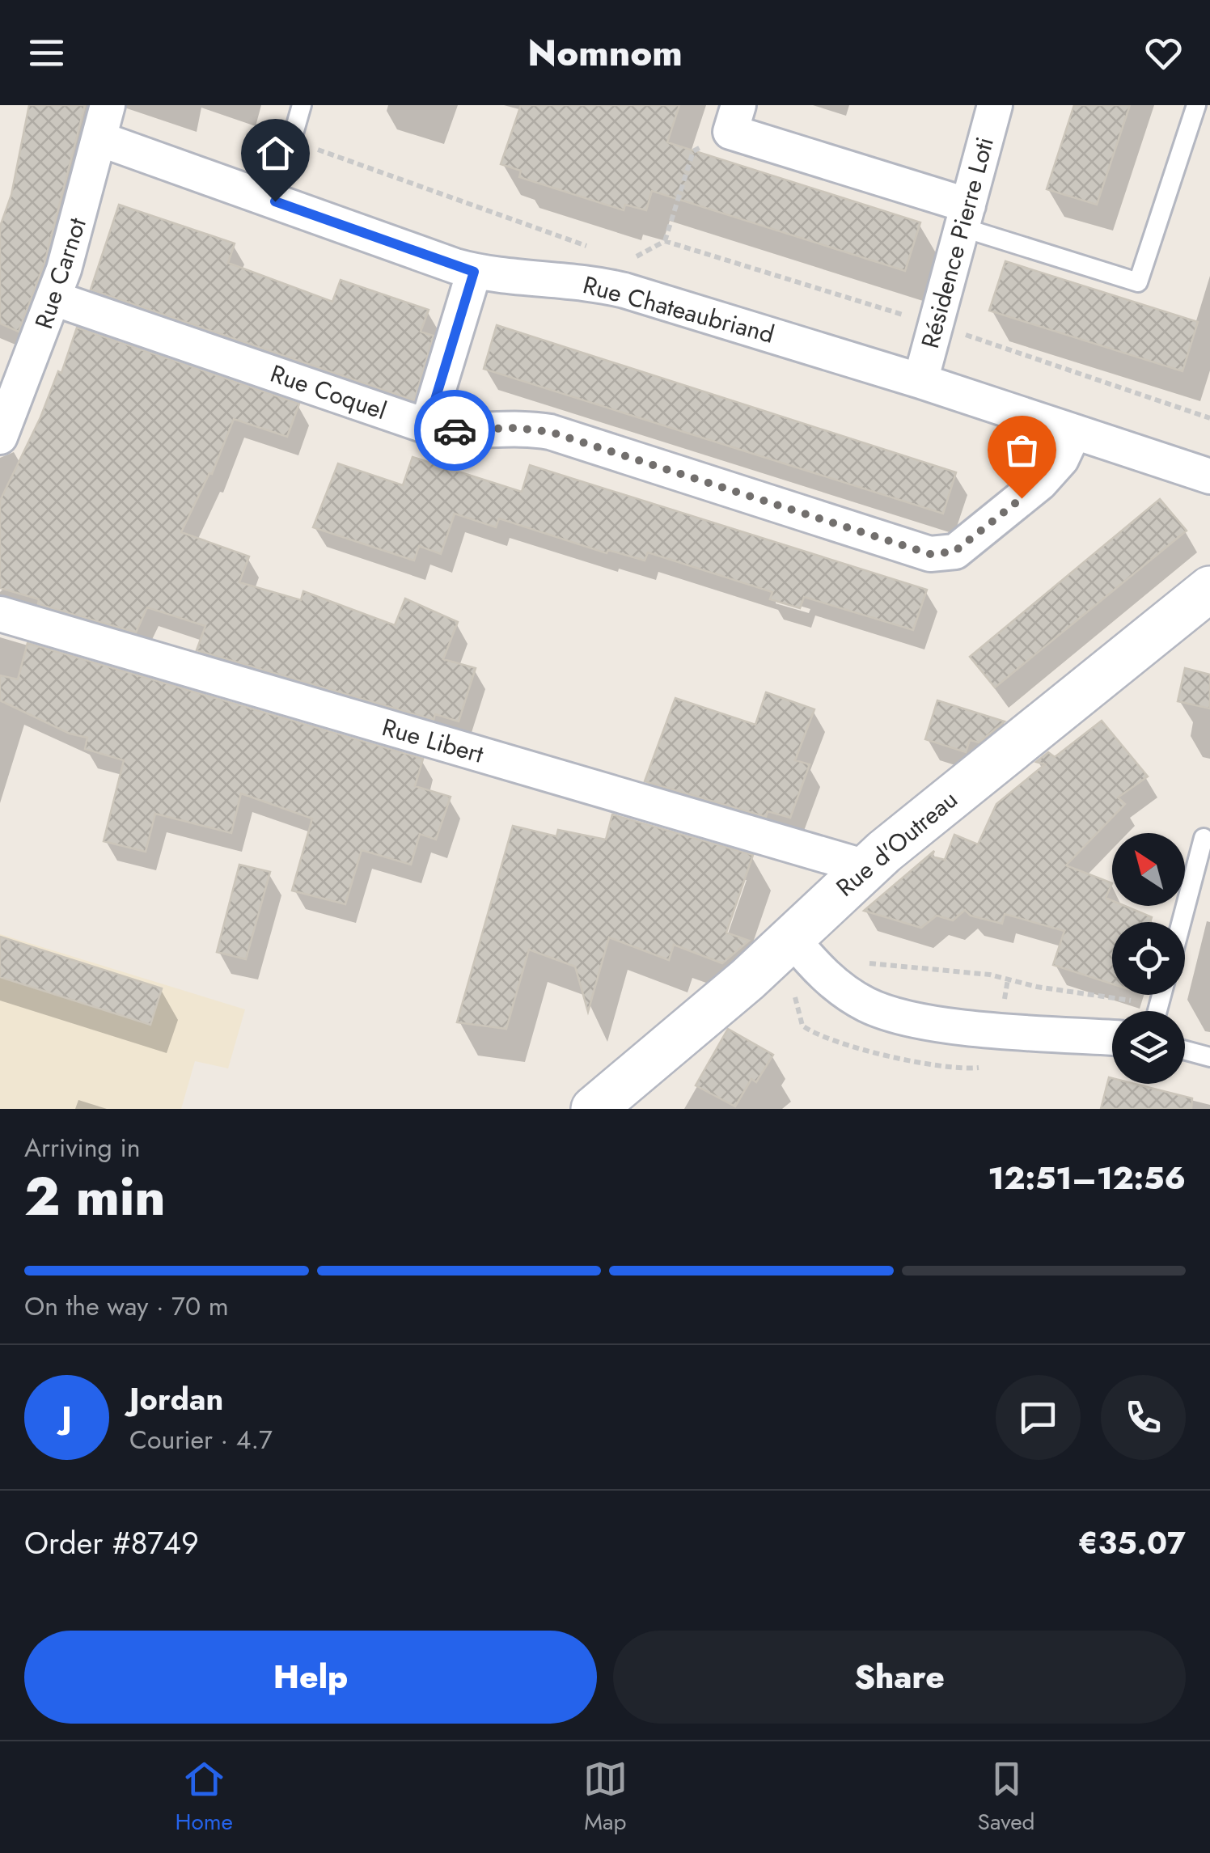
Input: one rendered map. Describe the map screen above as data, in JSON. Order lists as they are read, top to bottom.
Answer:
{
  "streets": {
    "street": [
      "Résidence Pierre Loti",
      "Rue Carnot",
      "Rue Chateaubriand",
      "Rue Coquel",
      "Rue Libert",
      "Rue d'Outreau"
    ]
  },
  "crossings": [
    ["Résidence Pierre Loti", "Rue Chateaubriand"],
    ["Rue Carnot", "Rue Chateaubriand"],
    ["Rue Carnot", "Rue Coquel"],
    ["Rue Chateaubriand", "Rue Coquel"],
    ["Rue Libert", "Rue d'Outreau"]
  ],
  "north": "top left",
  "page": {
    "header": "Nomnom",
    "heading": ["2 min", "Arriving in", "12:51–12:56"],
    "panel": [
      "Jordan",
      "Courier · 4.7",
      "Order #8749",
      "€35.07"
    ],
    "bar": "On the way · 70 m",
    "round": "J",
    "buttons": ["Help", "Share"],
    "tabs": ["Home", "Map", "Saved"]
  }
}
